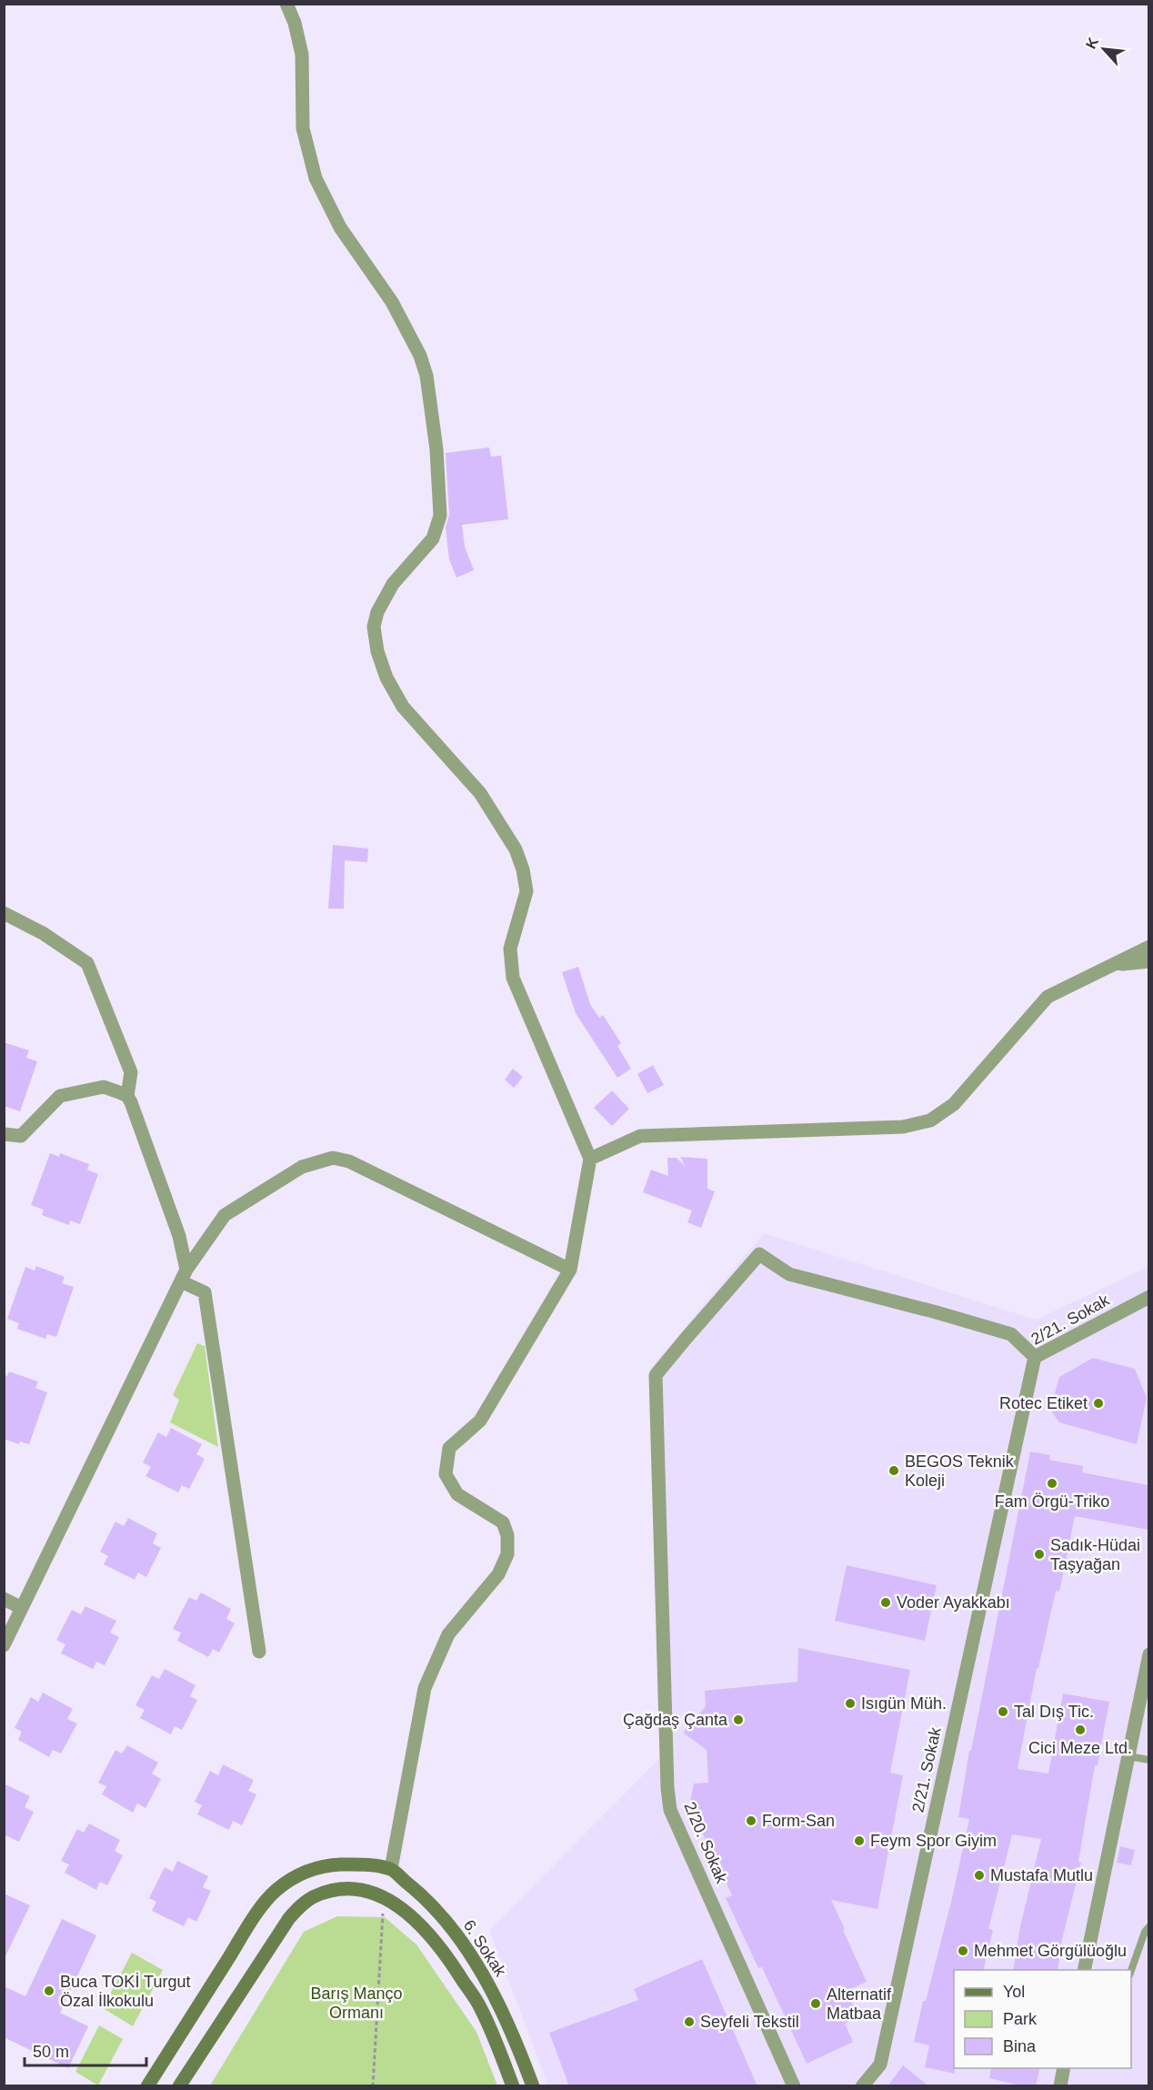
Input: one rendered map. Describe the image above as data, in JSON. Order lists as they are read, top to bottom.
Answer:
{
  "streets": {
    "main road": ["6. Sokak"],
    "street": ["2/21. Sokak", "2/20. Sokak"]
  },
  "crossings": [
    ["2/21. Sokak", "2/20. Sokak"]
  ],
  "parks": ["Barış Manço Ormanı"],
  "places": [
    "Rotec Etiket",
    "BEGOS Teknik Koleji",
    "Fam Örgü-Triko",
    "Sadık-Hüdai Taşyağan",
    "Voder Ayakkabı",
    "Isıgün Müh.",
    "Tal Dış Tic.",
    "Çağdaş Çanta",
    "Cici Meze Ltd.",
    "Form-San",
    "Feym Spor Giyim",
    "Mustafa Mutlu",
    "Mehmet Görgülüoğlu",
    "Buca TOKİ Turgut Özal İlkokulu",
    "Alternatif Matbaa",
    "Seyfeli Tekstil"
  ],
  "legend": ["Yol", "Park", "Bina"],
  "scale_bar": "50 m",
  "north": "top left"
}
